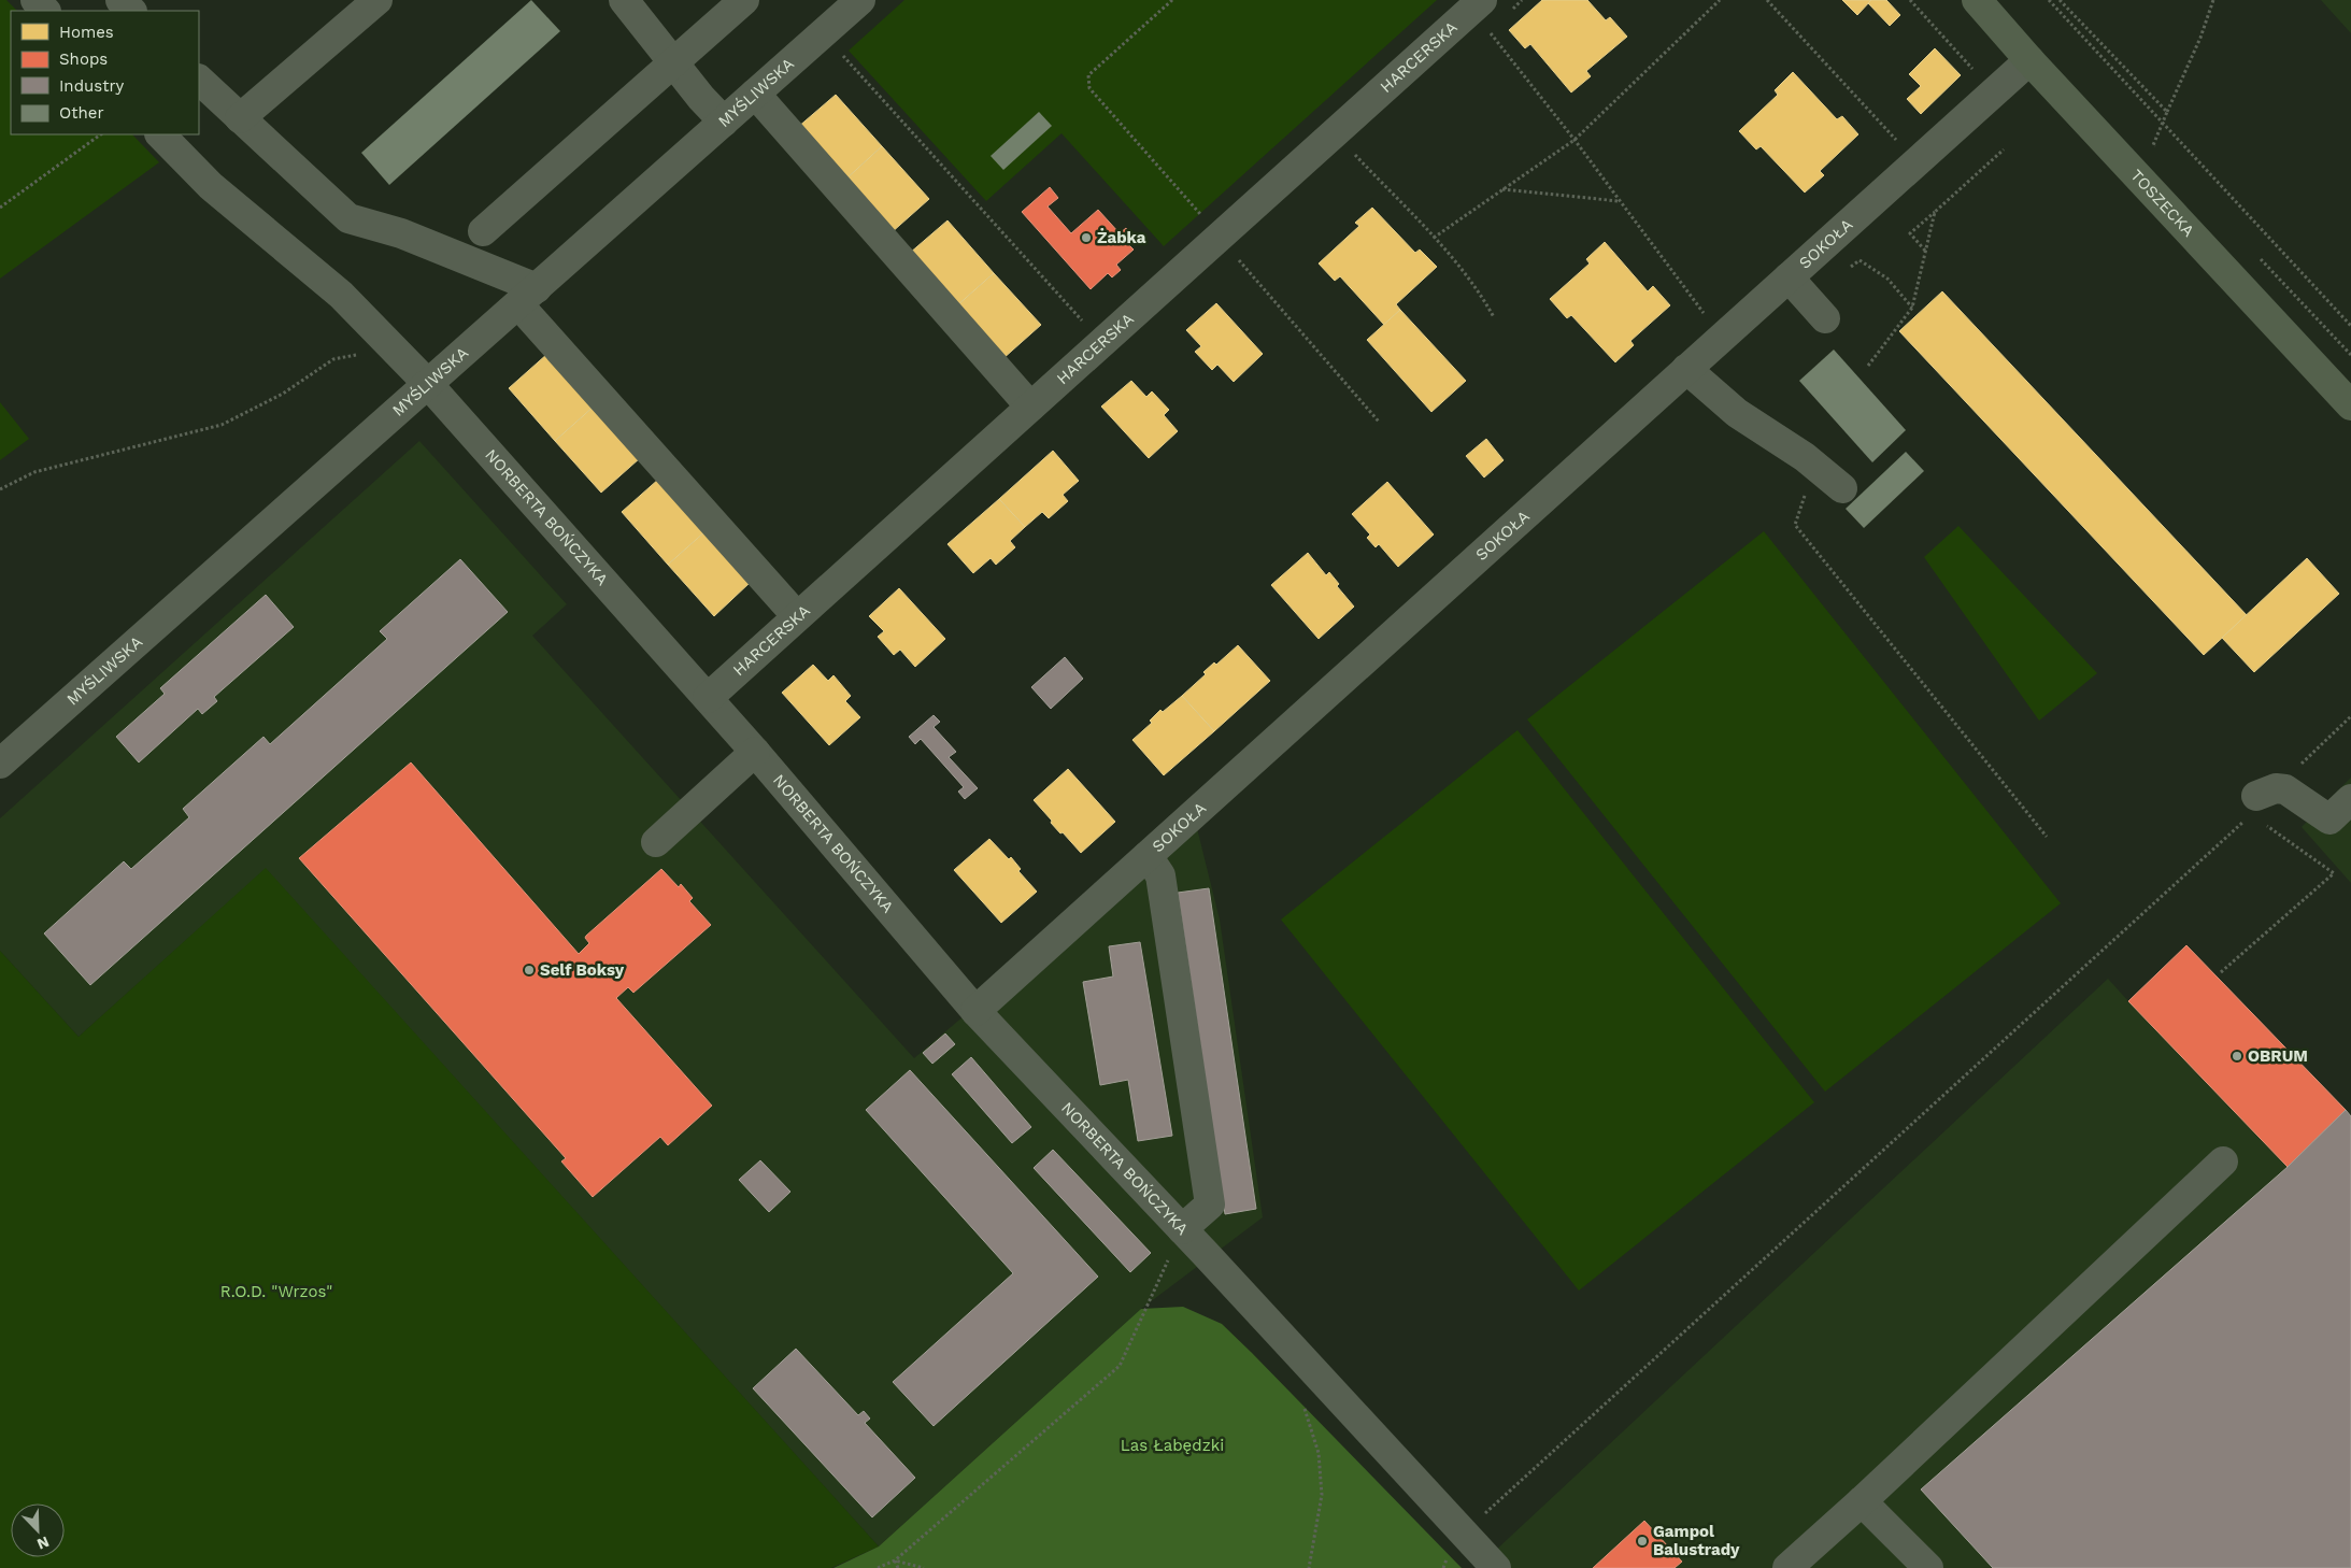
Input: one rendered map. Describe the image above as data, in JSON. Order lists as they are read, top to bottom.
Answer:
{
  "streets": {
    "main road": ["TOSZECKA"],
    "street": [
      "HARCERSKA",
      "MYŚLIWSKA",
      "SOKOŁA",
      "NORBERTA BOŃCZYKA"
    ]
  },
  "crossings": [
    ["HARCERSKA", "NORBERTA BOŃCZYKA"],
    ["MYŚLIWSKA", "NORBERTA BOŃCZYKA"],
    ["TOSZECKA", "SOKOŁA"],
    ["SOKOŁA", "NORBERTA BOŃCZYKA"]
  ],
  "parks": ["R.O.D. \"Wrzos\"", "Las Łabędzki"],
  "places": [
    "Żabka",
    "Self Boksy",
    "OBRUM",
    "Gampol Balustrady"
  ],
  "legend": [
    "Homes",
    "Shops",
    "Industry",
    "Other"
  ],
  "north": "bottom right"
}
